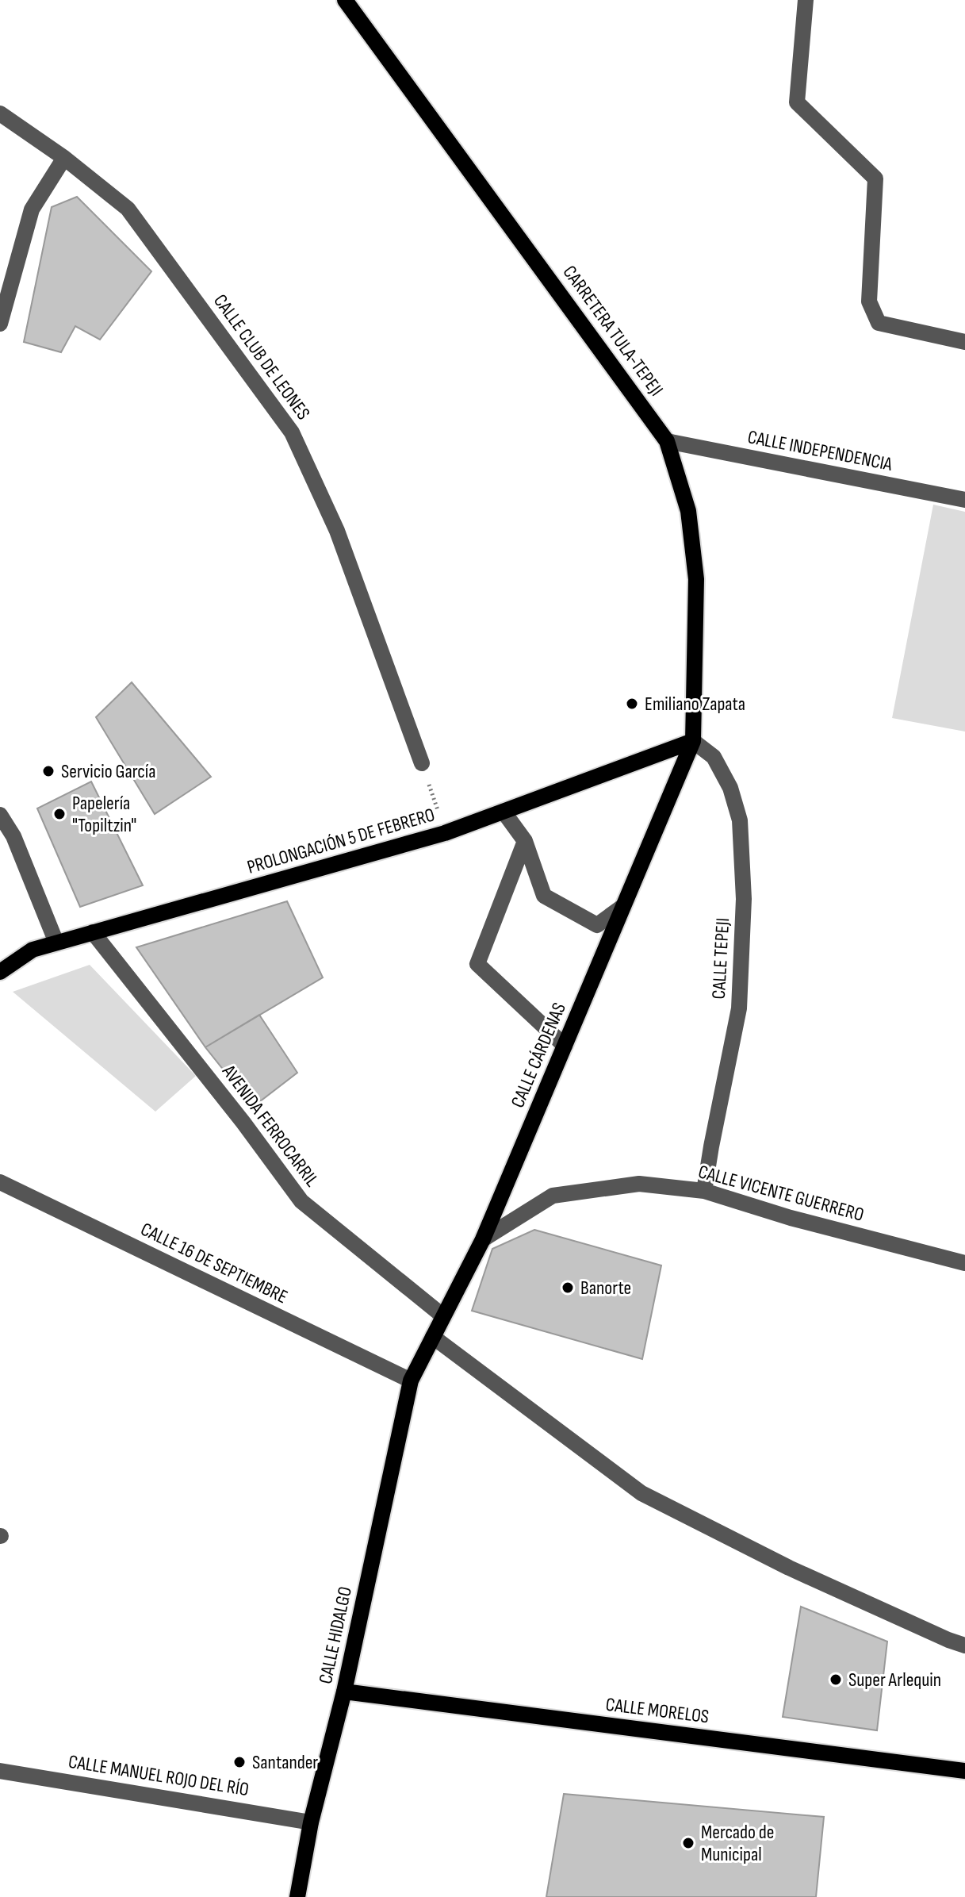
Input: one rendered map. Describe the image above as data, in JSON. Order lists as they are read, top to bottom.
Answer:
{
  "streets": {
    "main road": [
      "CARRETERA TULA-TEPEJI",
      "PROLONGACIÓN 5 DE FEBRERO",
      "CALLE CÁRDENAS",
      "CALLE HIDALGO",
      "CALLE MORELOS"
    ],
    "street": [
      "CALLE CLUB DE LEONES",
      "CALLE INDEPENDENCIA",
      "CALLE TEPEJI",
      "AVENIDA FERROCARRIL",
      "CALLE VICENTE GUERRERO",
      "CALLE 16 DE SEPTIEMBRE",
      "CALLE MANUEL ROJO DEL RÍO"
    ]
  },
  "crossings": [
    ["CARRETERA TULA-TEPEJI", "CALLE INDEPENDENCIA"],
    ["CARRETERA TULA-TEPEJI", "PROLONGACIÓN 5 DE FEBRERO"],
    ["CARRETERA TULA-TEPEJI", "CALLE TEPEJI"],
    ["CARRETERA TULA-TEPEJI", "CALLE CÁRDENAS"],
    ["PROLONGACIÓN 5 DE FEBRERO", "CALLE TEPEJI"],
    ["PROLONGACIÓN 5 DE FEBRERO", "CALLE CÁRDENAS"],
    ["PROLONGACIÓN 5 DE FEBRERO", "AVENIDA FERROCARRIL"],
    ["CALLE TEPEJI", "CALLE CÁRDENAS"],
    ["CALLE TEPEJI", "CALLE VICENTE GUERRERO"],
    ["CALLE CÁRDENAS", "AVENIDA FERROCARRIL"],
    ["CALLE CÁRDENAS", "CALLE VICENTE GUERRERO"],
    ["CALLE CÁRDENAS", "CALLE 16 DE SEPTIEMBRE"],
    ["CALLE CÁRDENAS", "CALLE HIDALGO"],
    ["CALLE 16 DE SEPTIEMBRE", "CALLE HIDALGO"],
    ["CALLE HIDALGO", "CALLE MORELOS"],
    ["CALLE HIDALGO", "CALLE MANUEL ROJO DEL RÍO"]
  ],
  "places": [
    "Emiliano Zapata",
    "Servicio García",
    "Papelería \"Topiltzin\"",
    "Banorte",
    "Super Arlequin",
    "Santander",
    "Mercado de Municipal"
  ]
}
